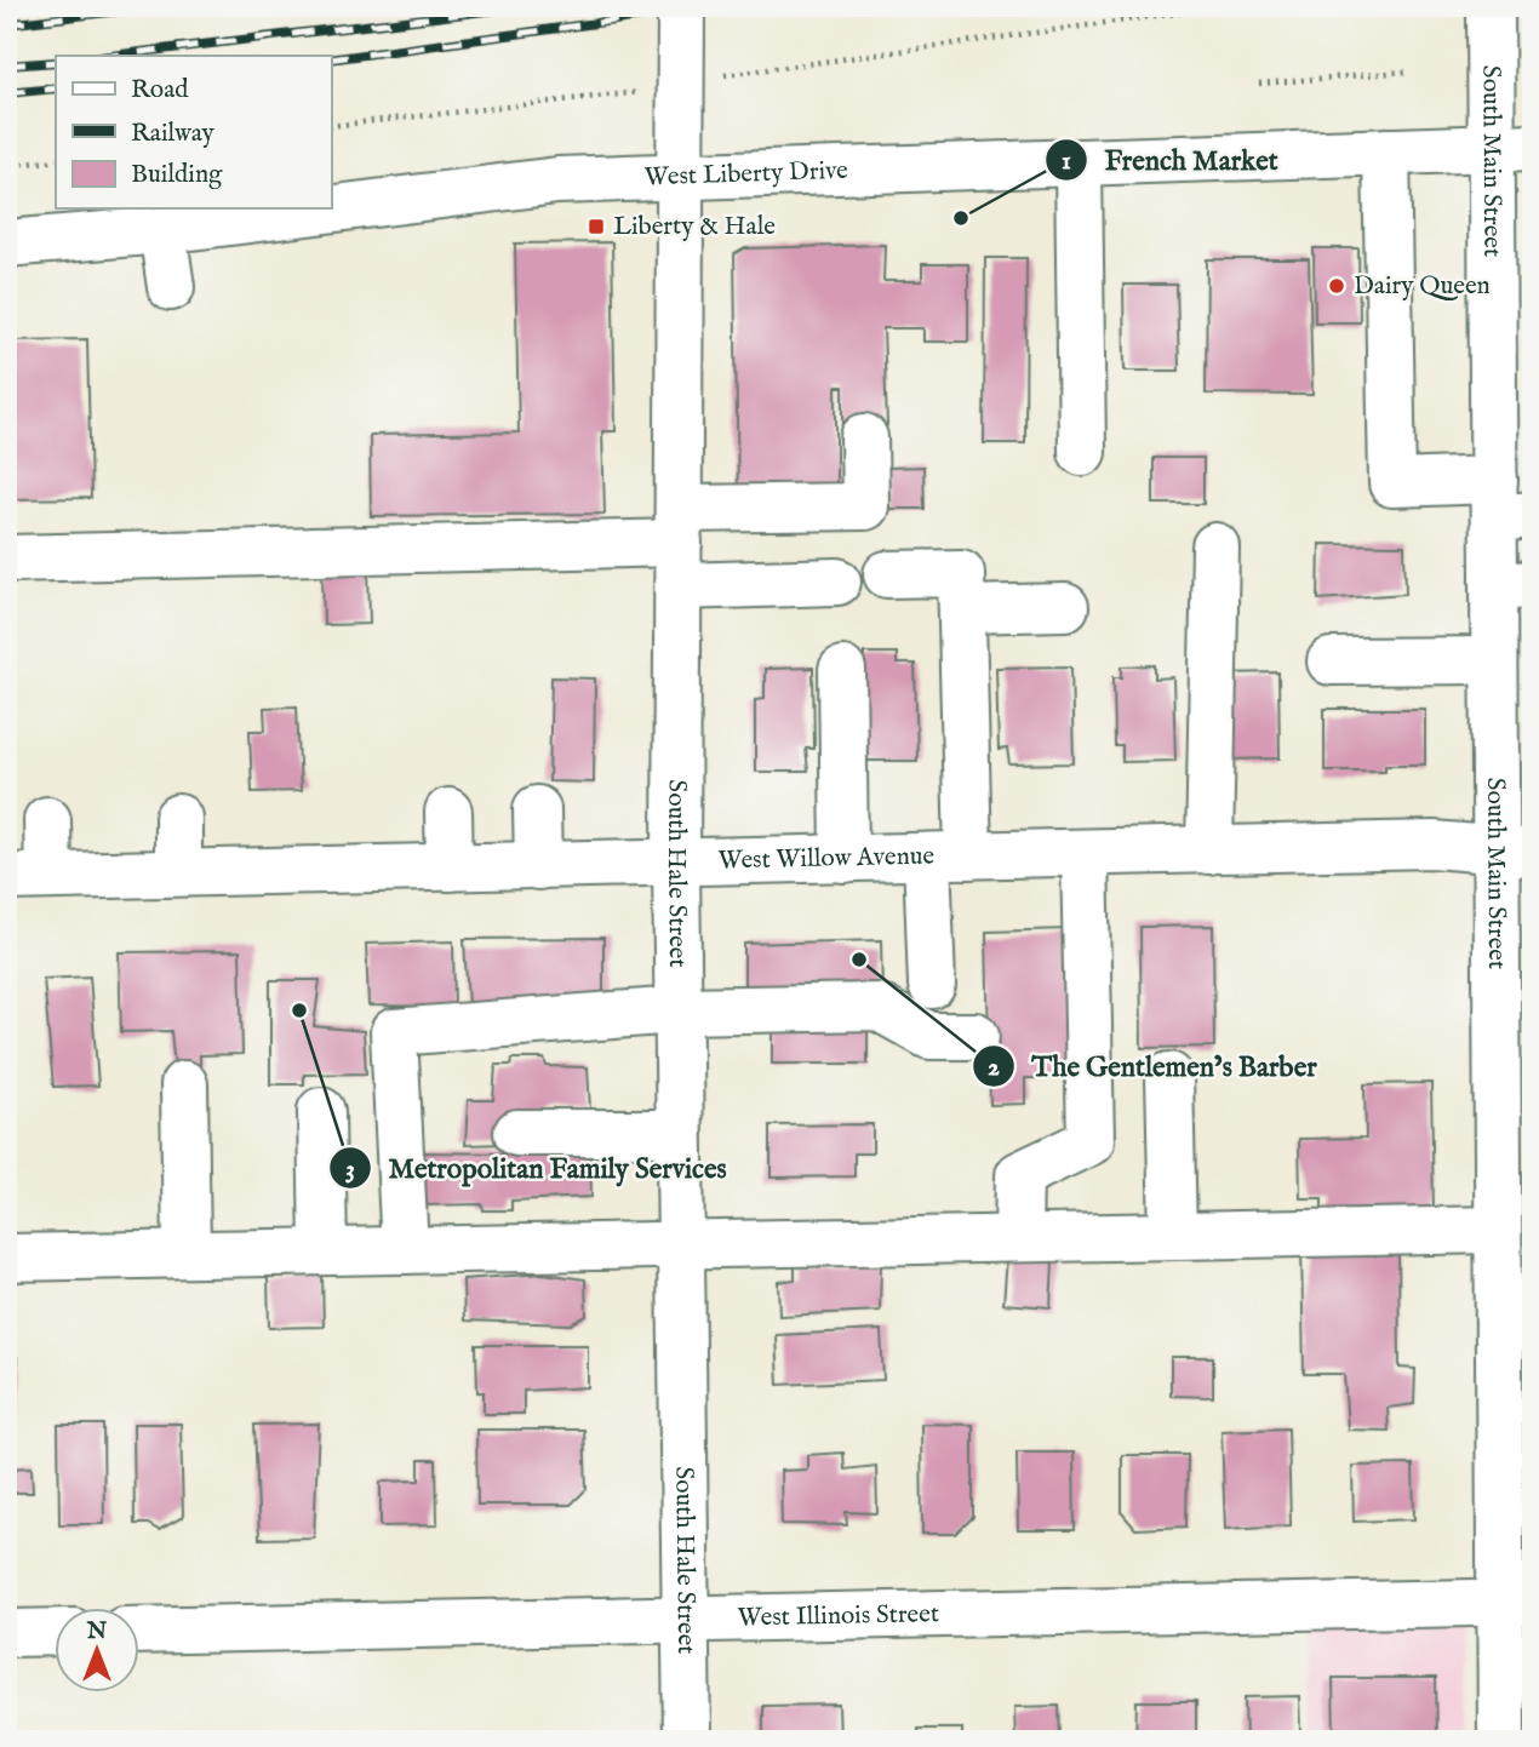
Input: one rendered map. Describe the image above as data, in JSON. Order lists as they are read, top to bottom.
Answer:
{
  "streets": {
    "street": [
      "South Main Street",
      "West Liberty Drive",
      "West Willow Avenue",
      "South Hale Street",
      "West Illinois Street"
    ]
  },
  "crossings": [
    ["South Main Street", "West Liberty Drive"],
    ["South Main Street", "West Willow Avenue"],
    ["South Main Street", "West Illinois Street"],
    ["West Liberty Drive", "South Hale Street"],
    ["West Willow Avenue", "South Hale Street"],
    ["South Hale Street", "West Illinois Street"]
  ],
  "places": {
    "other": [
      "French Market",
      "Dairy Queen",
      "The Gentlemen’s Barber",
      "Metropolitan Family Services"
    ],
    "transit": ["Liberty & Hale"]
  },
  "legend": ["Road", "Railway", "Building"],
  "north": "top"
}
